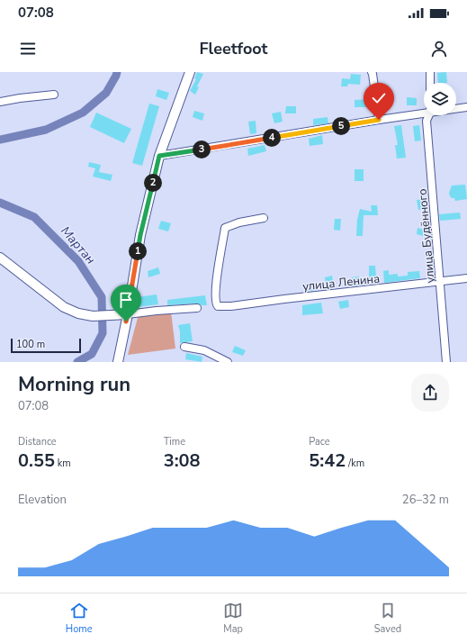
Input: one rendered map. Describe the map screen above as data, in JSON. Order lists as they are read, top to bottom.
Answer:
{
  "streets": {
    "street": ["улица Будённого", "улица Ленина"]
  },
  "crossings": [
    ["улица Будённого", "улица Ленина"]
  ],
  "water": ["Мартан"],
  "scale_bar": "100 m",
  "page": {
    "status": "07:08",
    "header": "Fleetfoot",
    "pins": [
      "5",
      "4",
      "3",
      "2",
      "1"
    ],
    "scale": "100 m",
    "heading": ["Morning run", "07:08"],
    "stats": [
      ["Distance", "0.55 km"],
      ["Time", "3:08"],
      ["Pace", "5:42 /km"]
    ],
    "chart": ["Elevation", "26–32 m"],
    "tabs": ["Home", "Map", "Saved"]
  }
}
